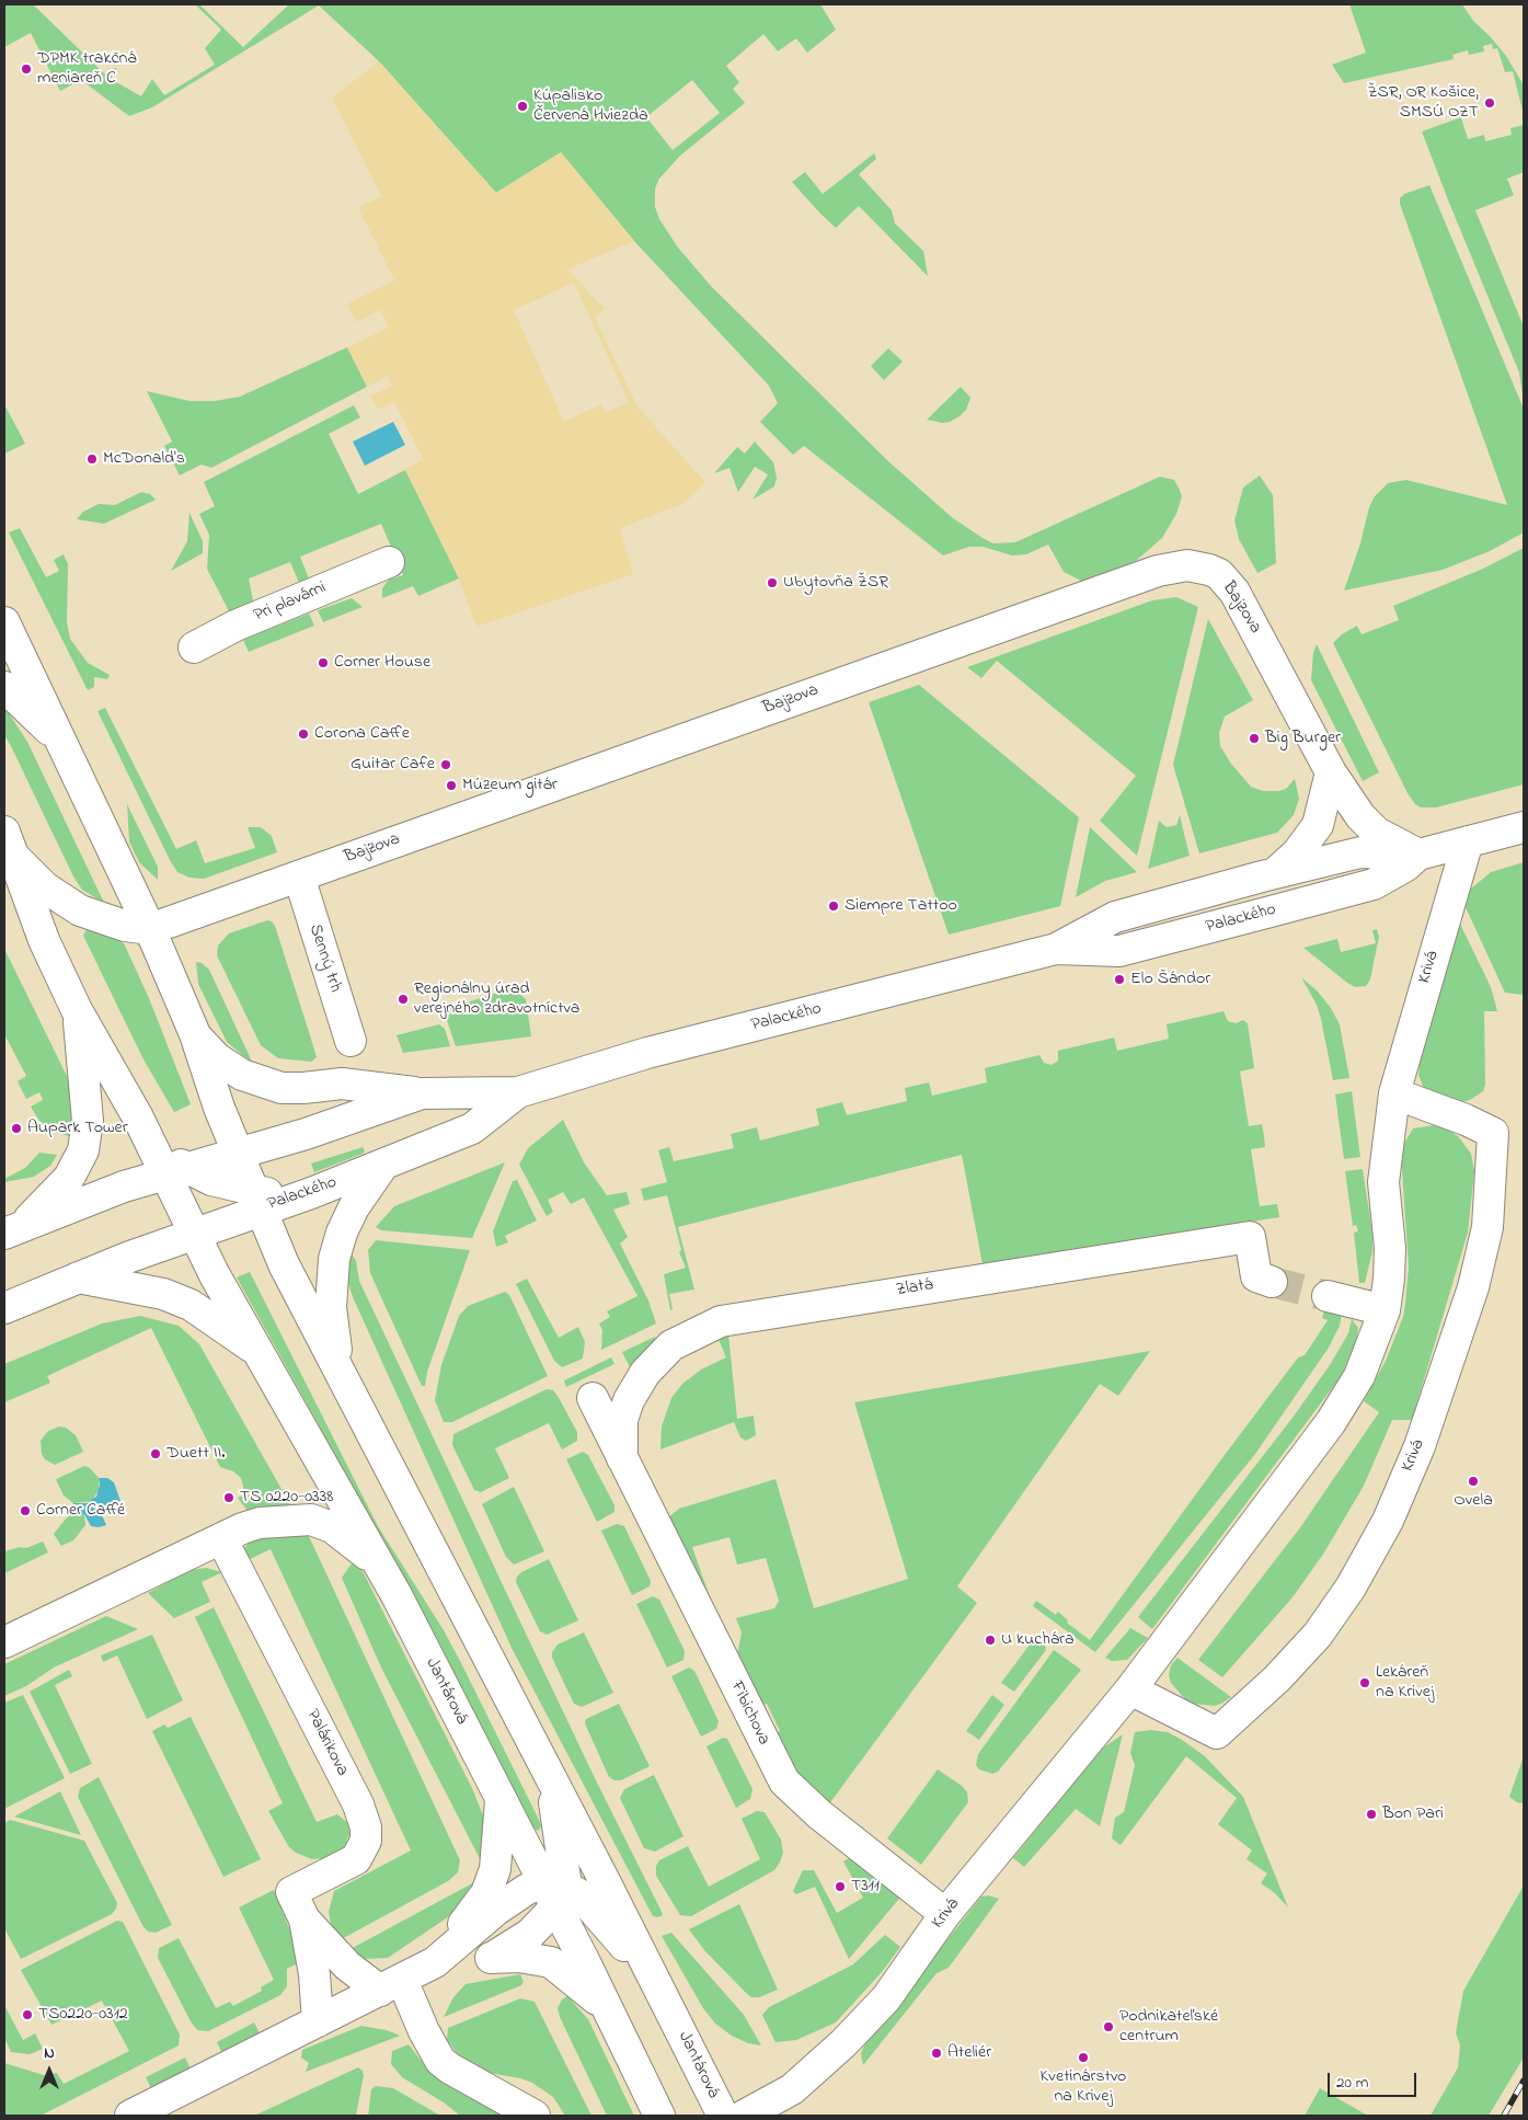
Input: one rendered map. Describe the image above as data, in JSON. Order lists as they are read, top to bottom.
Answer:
{
  "streets": {
    "street": [
      "Pri plavárni",
      "Bajzova",
      "Palackého",
      "Senný trh",
      "Krivá",
      "Zlatá",
      "Jantárová",
      "Fibichova",
      "Palárikova"
    ]
  },
  "crossings": [
    ["Bajzova", "Palackého"],
    ["Bajzova", "Senný trh"],
    ["Palackého", "Krivá"],
    ["Palackého", "Jantárová"],
    ["Krivá", "Fibichova"],
    ["Zlatá", "Fibichova"]
  ],
  "places": [
    "DPMK trakčná meniareň C",
    "ŽSR, OR Košice, SMSÚ OZT",
    "Kúpalisko Červená Hviezda",
    "McDonald's",
    "Ubytovňa ŽSR",
    "Corner House",
    "Corona Caffe",
    "Big Burger",
    "Guitar Cafe",
    "Múzeum gitár",
    "Siempre Tattoo",
    "Elo Šándor",
    "Regionálny úrad verejného zdravotníctva",
    "Aupark Tower",
    "Duett II.",
    "Ovela",
    "TS 0220-0338",
    "Corner Caffé",
    "U kuchára",
    "Lekáreň na Krivej",
    "Bon Pari",
    "T311",
    "TS0220-0312",
    "Podnikateľské centrum",
    "Ateliér",
    "Kvetinárstvo na Krivej"
  ],
  "scale_bar": "20 m",
  "north": "top"
}
